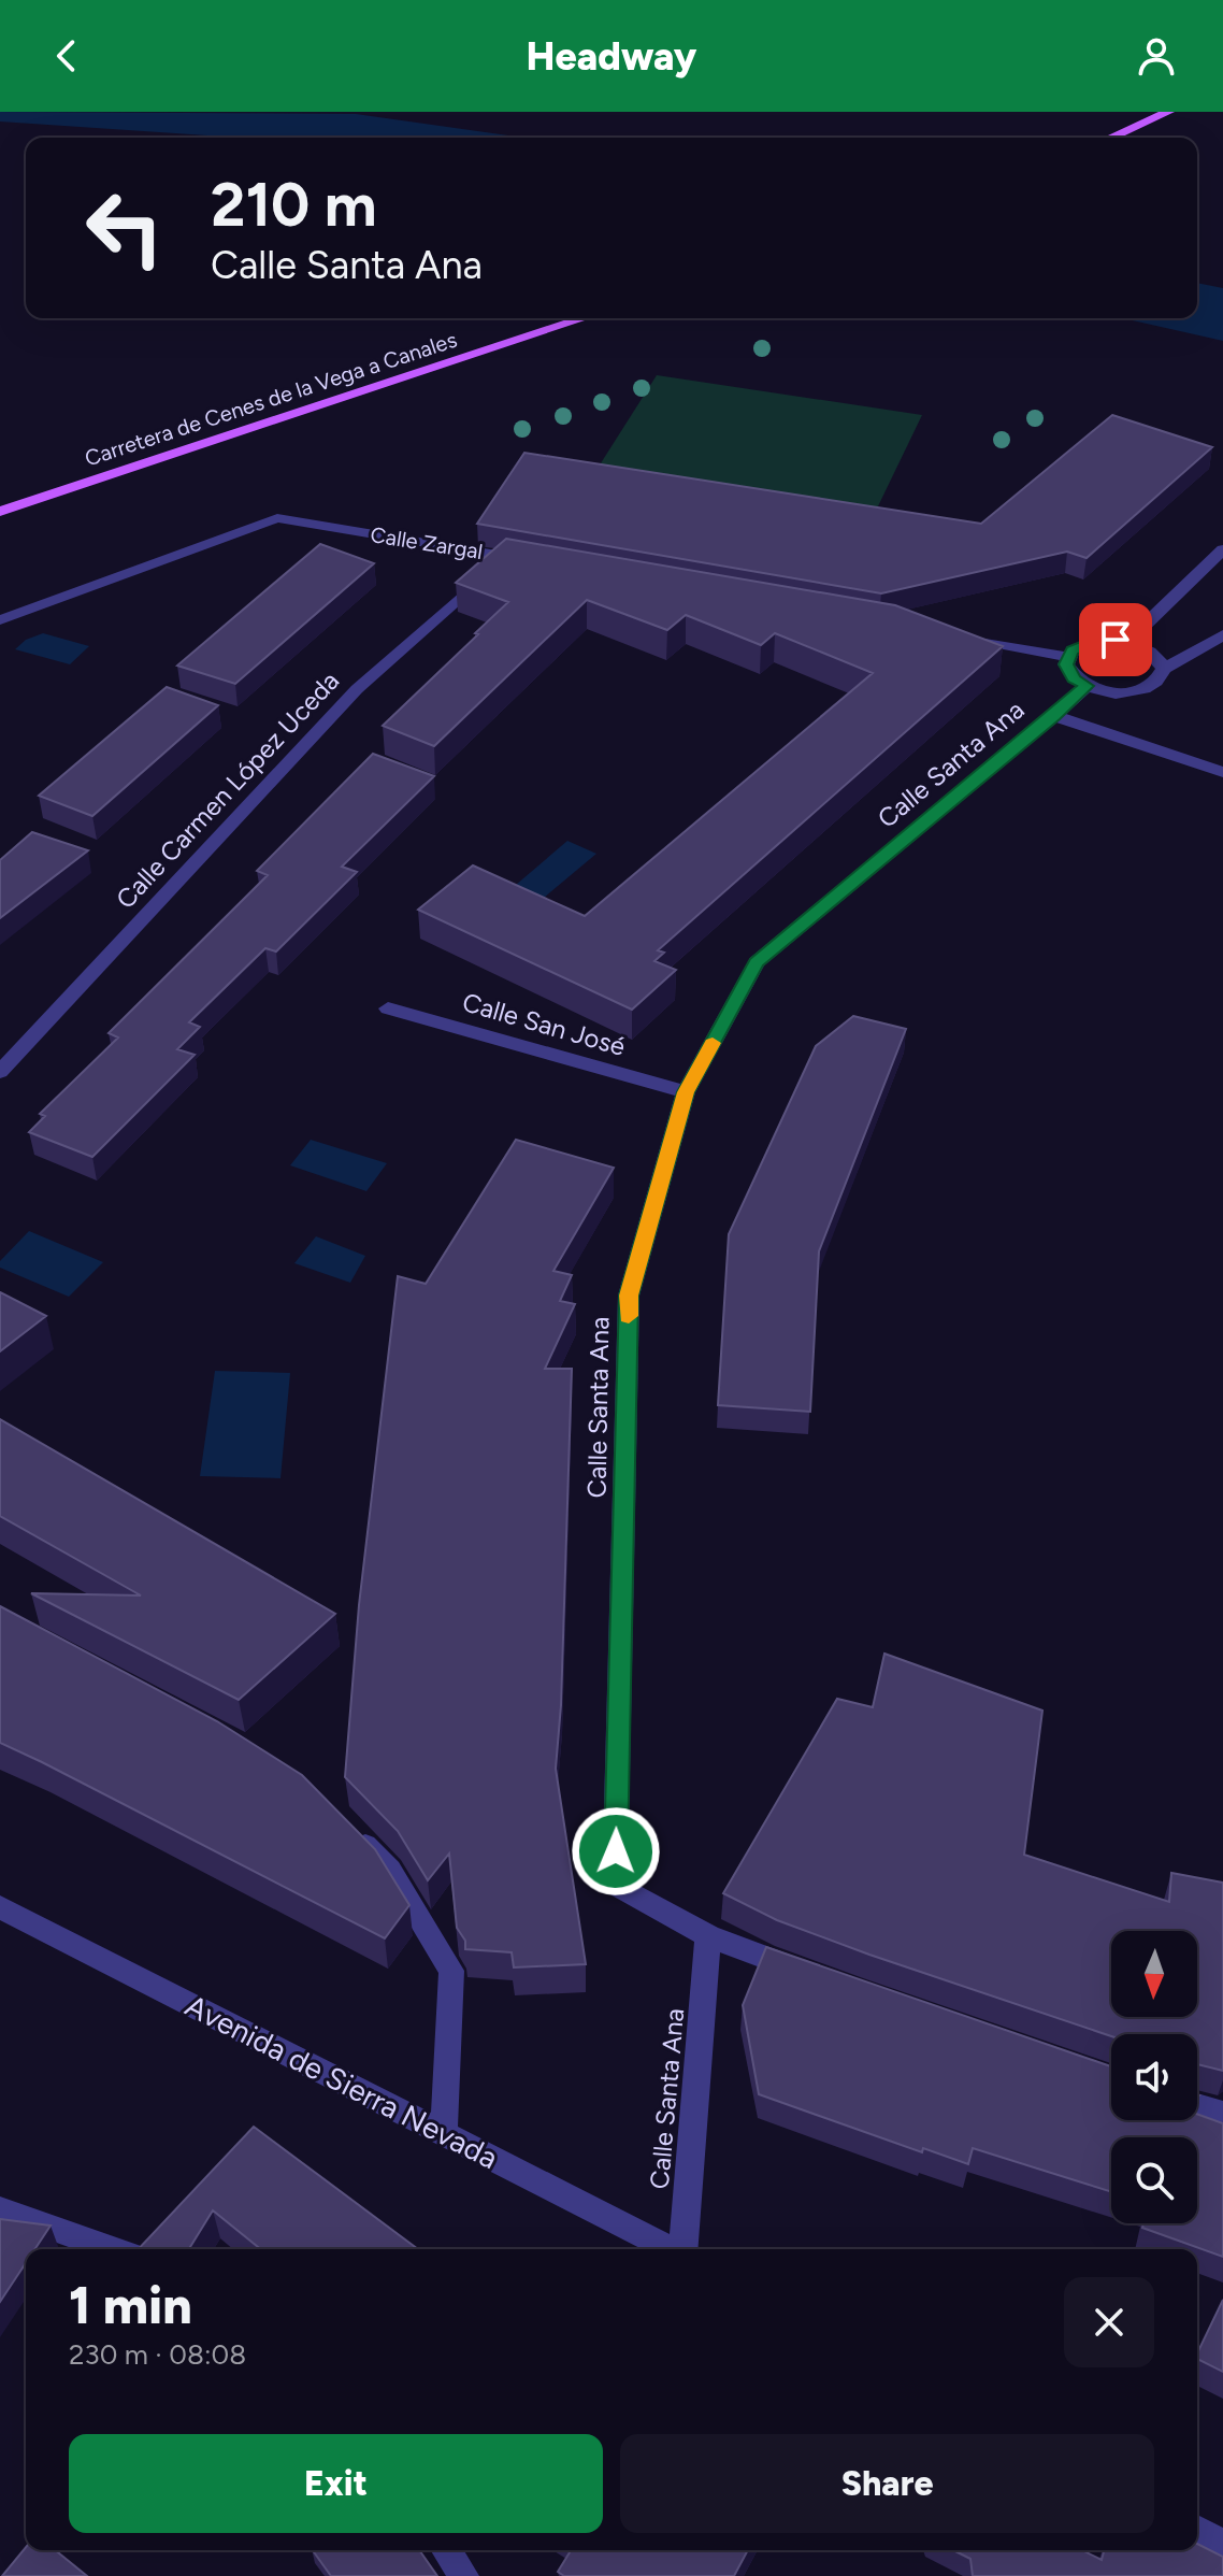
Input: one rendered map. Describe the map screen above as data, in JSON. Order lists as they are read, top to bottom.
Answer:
{
  "streets": {
    "main road": ["Carretera de Cenes de la Vega a Canales"],
    "street": [
      "Calle Zargal",
      "Calle Santa Ana",
      "Calle Carmen López Uceda",
      "Calle San José",
      "Avenida de Sierra Nevada"
    ]
  },
  "crossings": [
    ["Calle Zargal", "Calle Carmen López Uceda"],
    ["Calle Santa Ana", "Calle San José"]
  ],
  "north": "bottom",
  "page": {
    "header": "Headway",
    "turn": ["210 m", "Calle Santa Ana"],
    "heading": ["1 min", "230 m · 08:08"],
    "buttons": ["Exit", "Share"]
  }
}
